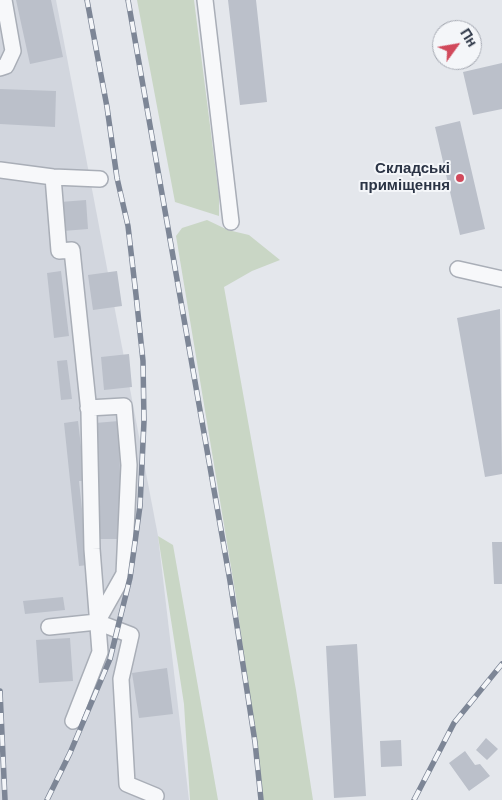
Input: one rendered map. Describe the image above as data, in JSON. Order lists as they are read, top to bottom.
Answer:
{
  "places": ["Складські приміщення"],
  "north": "top right"
}
